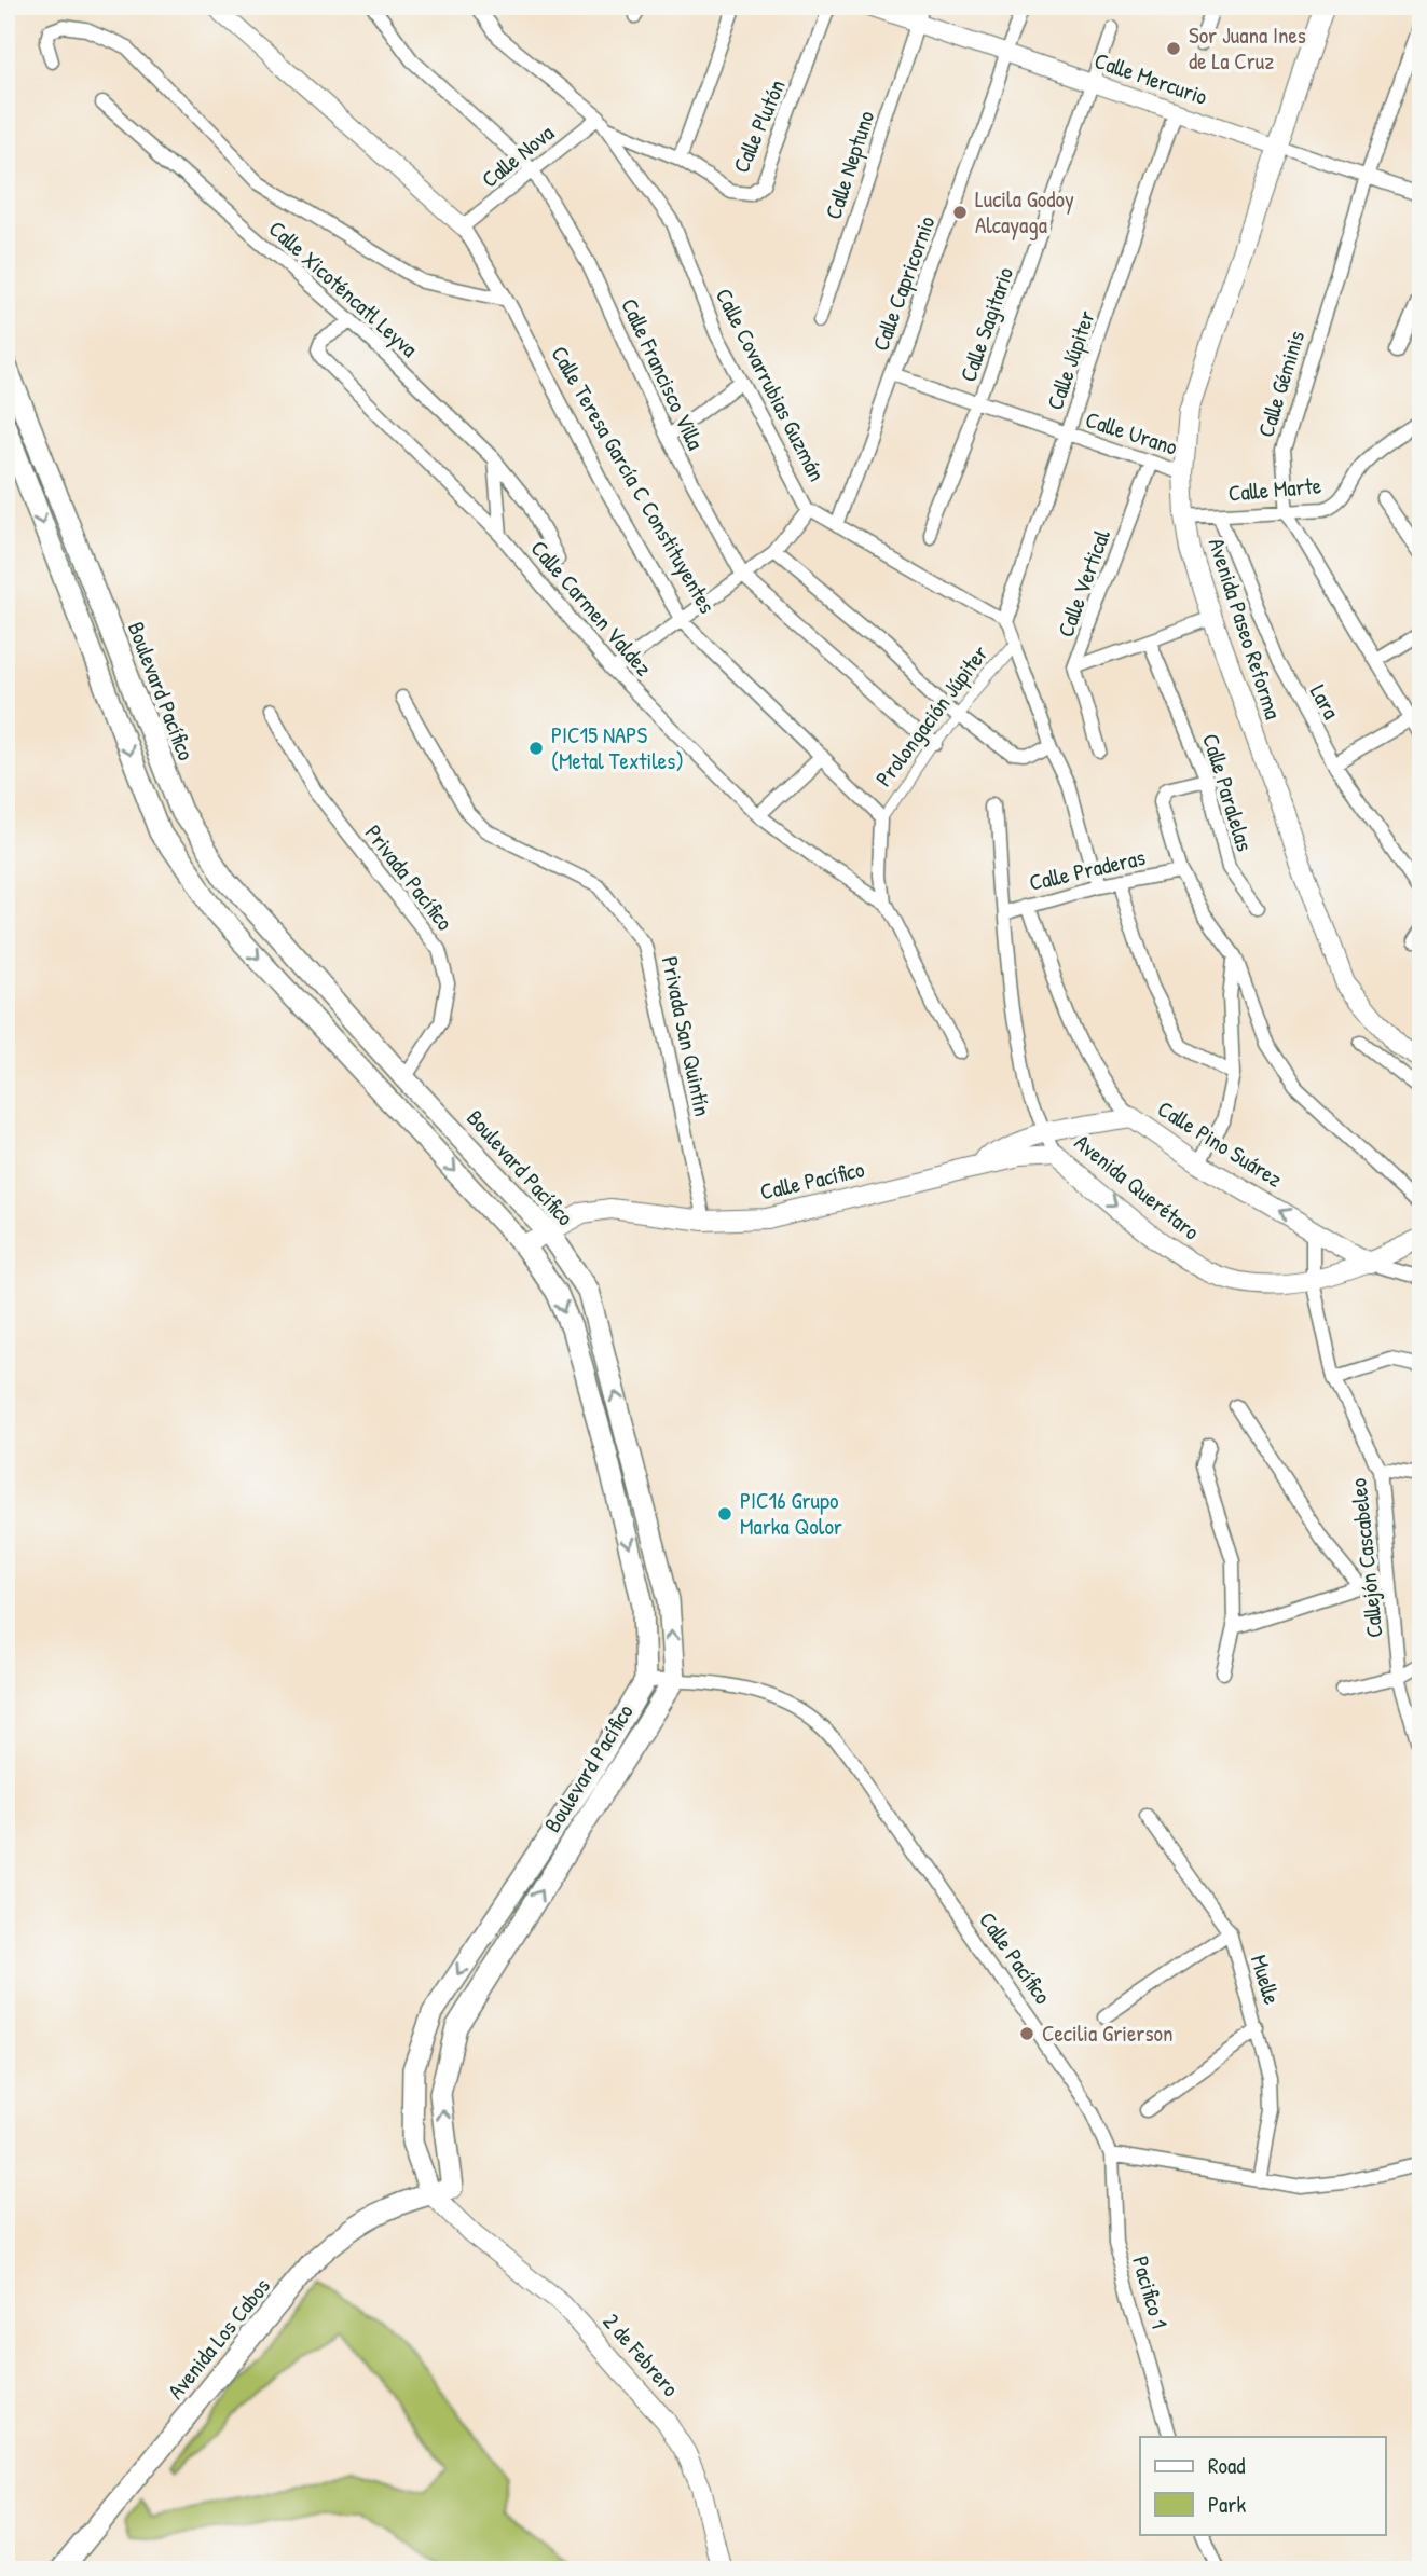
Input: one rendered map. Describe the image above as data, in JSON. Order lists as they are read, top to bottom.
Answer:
{
  "streets": {
    "main road": [
      "Avenida Paseo Reforma",
      "Boulevard Pacífico",
      "Calle Pino Suárez",
      "Calle Pacífico",
      "Avenida Querétaro",
      "Avenida Los Cabos",
      "2 de Febrero"
    ],
    "street": [
      "Calle Mercurio",
      "Calle Plutón",
      "Calle Nova",
      "Calle Neptuno",
      "Calle Capricornio",
      "Calle Xicoténcatl Leyva",
      "Calle Sagitario",
      "Calle Júpiter",
      "Calle Francisco Villa",
      "Calle Géminis",
      "Calle Covarrubias Guzmán",
      "Calle Urano",
      "Calle Teresa García C Constituyentes",
      "Calle Marte",
      "Calle Vertical",
      "Calle Carmen Valdez",
      "Lara",
      "Prolongación Júpiter",
      "Calle Paralelas",
      "Calle Praderas",
      "Privada Pacífico",
      "Privada San Quintín",
      "Callejón Cascabeleo",
      "Muelle",
      "Pacifico 1"
    ]
  },
  "crossings": [
    ["Calle Mercurio", "Calle Neptuno"],
    ["Calle Mercurio", "Calle Capricornio"],
    ["Calle Mercurio", "Calle Sagitario"],
    ["Calle Mercurio", "Calle Júpiter"],
    ["Calle Mercurio", "Calle Géminis"],
    ["Calle Mercurio", "Avenida Paseo Reforma"],
    ["Calle Plutón", "Calle Nova"],
    ["Calle Plutón", "Calle Covarrubias Guzmán"],
    ["Calle Nova", "Calle Francisco Villa"],
    ["Calle Nova", "Calle Covarrubias Guzmán"],
    ["Calle Nova", "Calle Teresa García C Constituyentes"],
    ["Calle Capricornio", "Calle Covarrubias Guzmán"],
    ["Calle Capricornio", "Calle Urano"],
    ["Calle Xicoténcatl Leyva", "Calle Carmen Valdez"],
    ["Calle Sagitario", "Calle Urano"],
    ["Calle Júpiter", "Calle Covarrubias Guzmán"],
    ["Calle Júpiter", "Calle Urano"],
    ["Calle Francisco Villa", "Prolongación Júpiter"],
    ["Calle Géminis", "Calle Marte"],
    ["Calle Urano", "Calle Vertical"],
    ["Calle Urano", "Avenida Paseo Reforma"],
    ["Calle Teresa García C Constituyentes", "Prolongación Júpiter"],
    ["Calle Marte", "Avenida Paseo Reforma"],
    ["Calle Marte", "Lara"],
    ["Calle Vertical", "Avenida Paseo Reforma"],
    ["Calle Vertical", "Calle Paralelas"],
    ["Boulevard Pacífico", "Privada Pacífico"],
    ["Boulevard Pacífico", "Calle Pacífico"],
    ["Boulevard Pacífico", "Avenida Los Cabos"],
    ["Boulevard Pacífico", "2 de Febrero"],
    ["Calle Praderas", "Calle Pino Suárez"],
    ["Calle Praderas", "Avenida Querétaro"],
    ["Privada San Quintín", "Calle Pacífico"],
    ["Calle Pino Suárez", "Calle Pacífico"],
    ["Calle Pino Suárez", "Avenida Querétaro"],
    ["Calle Pino Suárez", "Callejón Cascabeleo"],
    ["Calle Pacífico", "Avenida Querétaro"],
    ["Calle Pacífico", "Pacifico 1"],
    ["Avenida Querétaro", "Callejón Cascabeleo"],
    ["Avenida Los Cabos", "2 de Febrero"]
  ],
  "one_way": ["Avenida Querétaro"],
  "places": [
    "Sor Juana Ines de La Cruz",
    "Lucila Godoy Alcayaga",
    "PIC15 NAPS (Metal Textiles)",
    "PIC16 Grupo Marka Qolor",
    "Cecilia Grierson"
  ],
  "legend": ["Road", "Park"]
}
